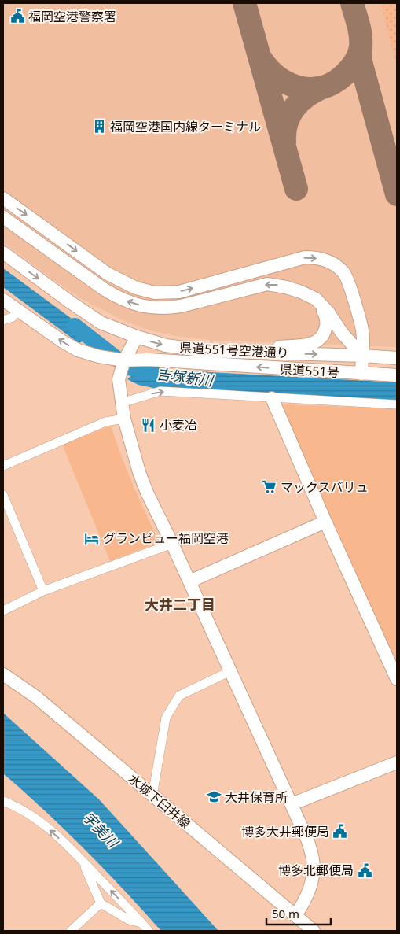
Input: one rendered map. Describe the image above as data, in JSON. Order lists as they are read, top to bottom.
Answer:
{
  "streets": {
    "street": ["県道551号空港通り", "県道551号", "水城下臼井線"]
  },
  "districts": ["大井二丁目"],
  "water": ["吉塚新川", "宇美川"],
  "places": {
    "public building": ["福岡空港警察署", "博多大井郵便局", "博多北郵便局"],
    "building": ["福岡空港国内線ターミナル"],
    "restaurant": ["小麦冶"],
    "supermarket": ["マックスバリュ"],
    "hotel": ["グランビュー福岡空港"],
    "school or university": ["大井保育所"]
  },
  "scale_bar": "50 m"
}
